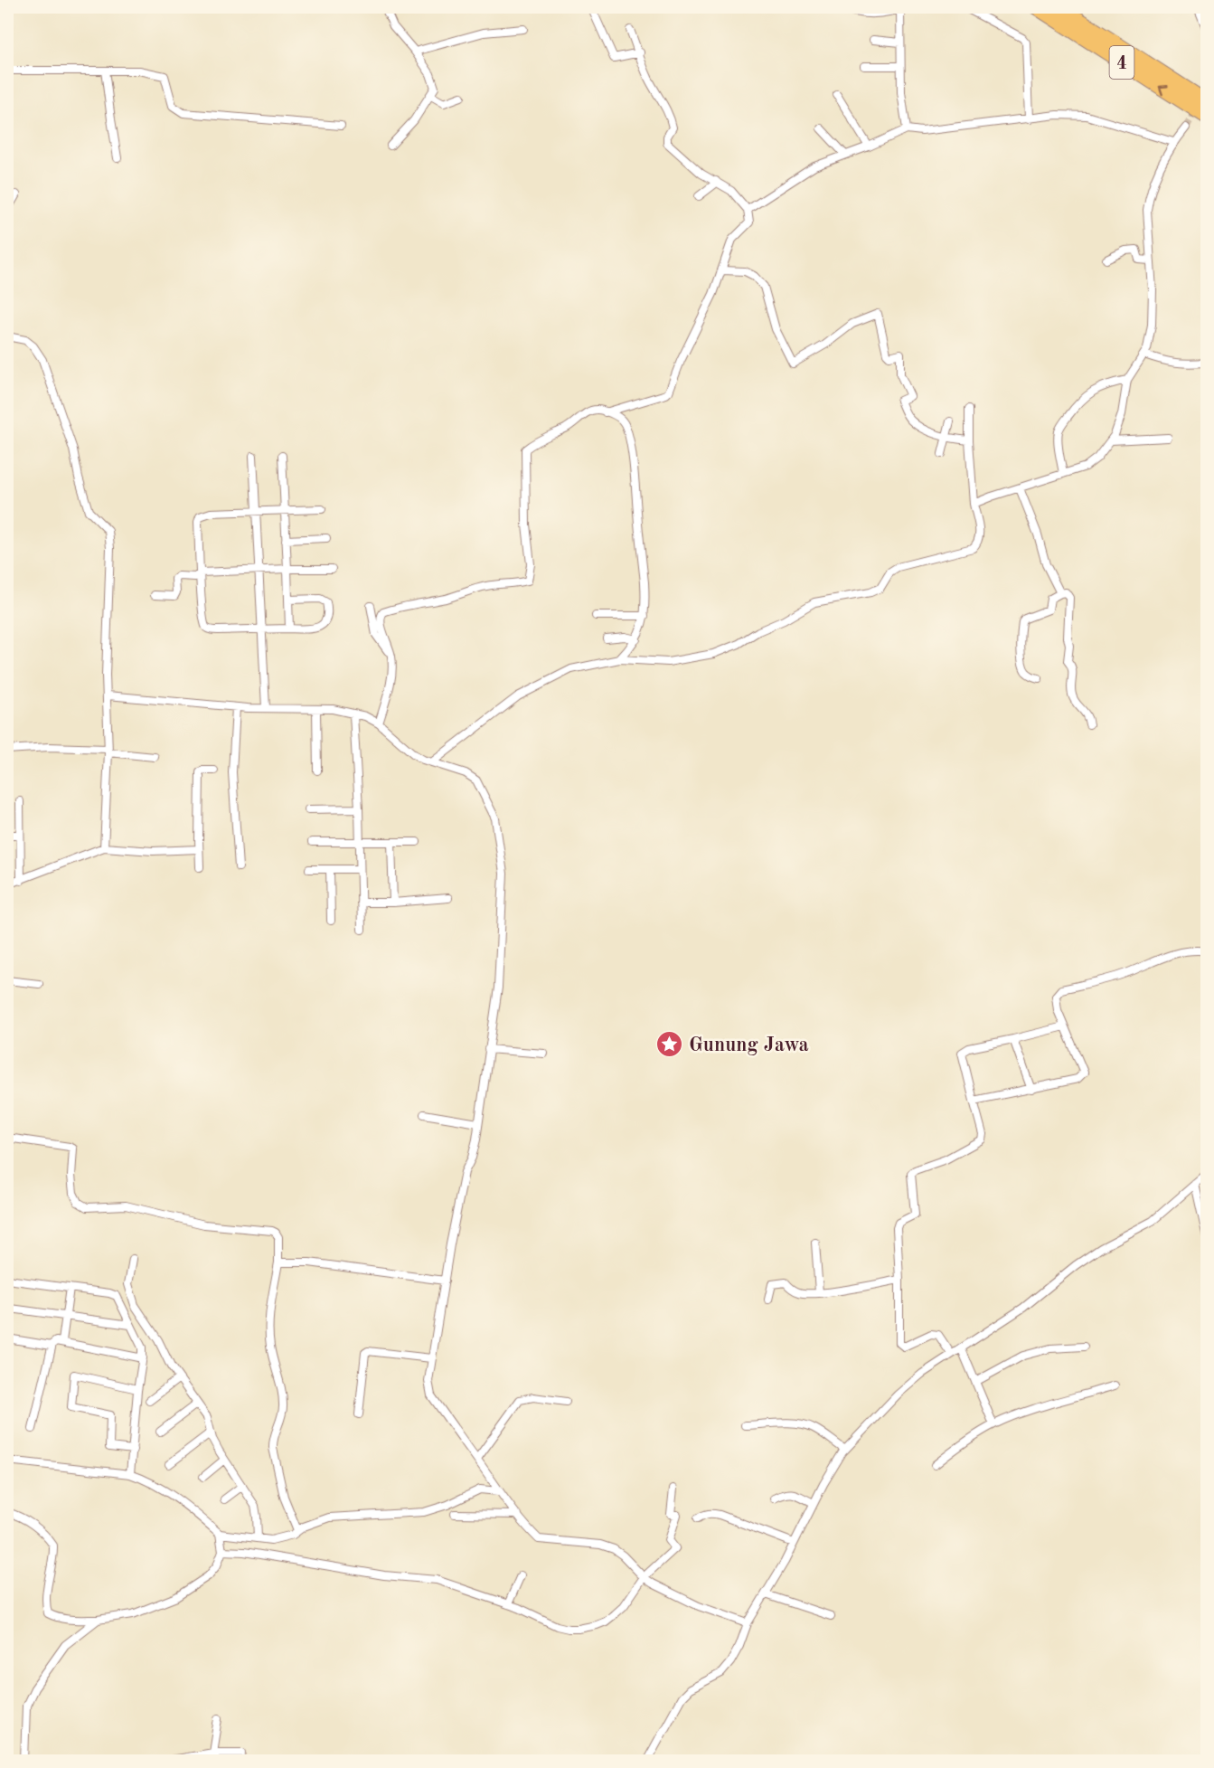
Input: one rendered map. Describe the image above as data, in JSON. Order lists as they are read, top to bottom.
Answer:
{
  "streets": {
    "highway": ["4"]
  },
  "places": {
    "place": ["Gunung Jawa"]
  }
}
